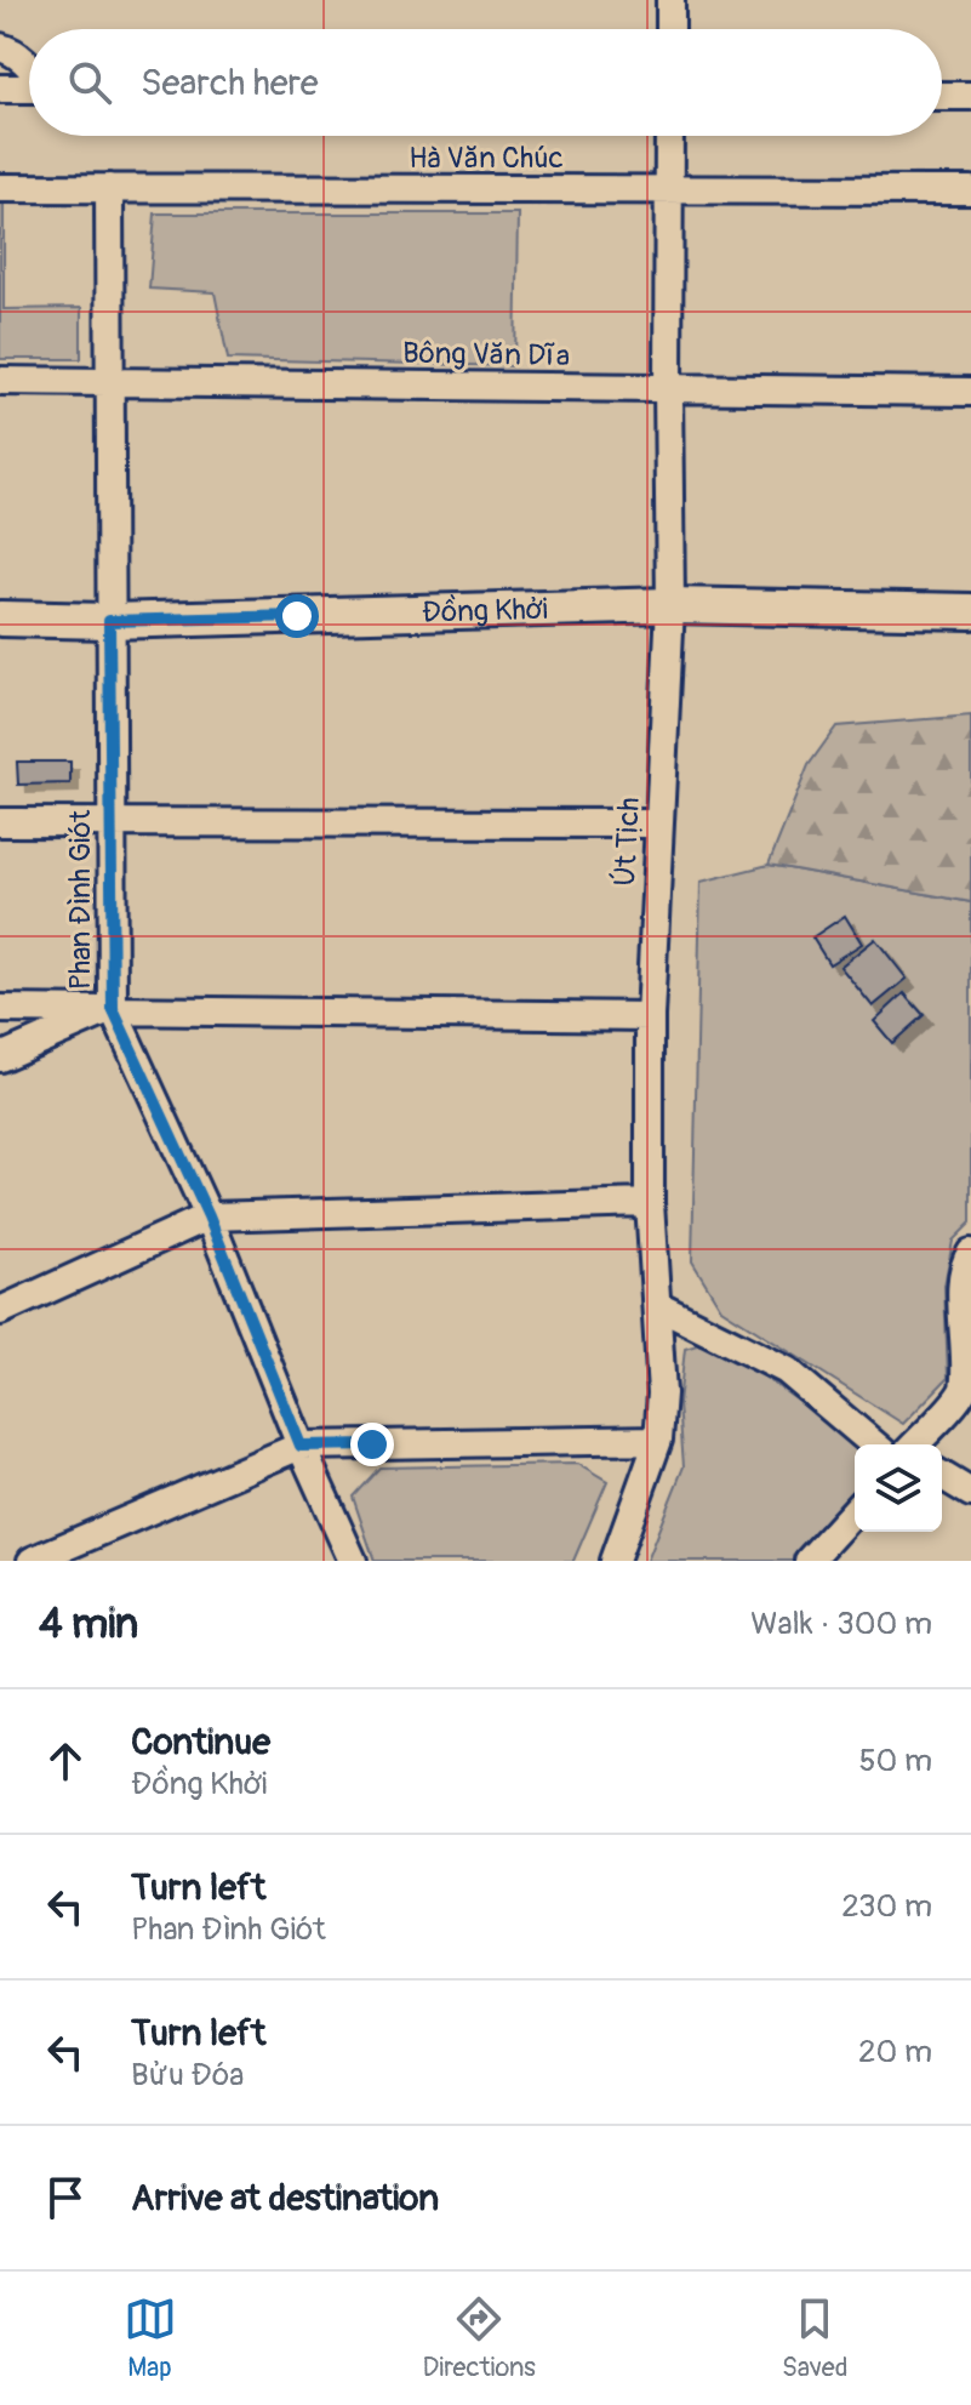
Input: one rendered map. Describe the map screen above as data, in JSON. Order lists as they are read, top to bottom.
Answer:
{
  "streets": {
    "street": [
      "Hà Văn Chúc",
      "Bông Văn Dĩa",
      "Đồng Khởi",
      "Út Tịch",
      "Phan Đình Giót"
    ]
  },
  "crossings": [
    ["Hà Văn Chúc", "Út Tịch"],
    ["Hà Văn Chúc", "Phan Đình Giót"],
    ["Bông Văn Dĩa", "Út Tịch"],
    ["Bông Văn Dĩa", "Phan Đình Giót"],
    ["Đồng Khởi", "Út Tịch"],
    ["Đồng Khởi", "Phan Đình Giót"]
  ],
  "page": {
    "search": "Search here",
    "heading": ["4 min", "Walk · 300 m"],
    "list": [
      ["Continue", "Đồng Khởi", "50 m"],
      ["Turn left", "Phan Đình Giót", "230 m"],
      ["Turn left", "Bửu Đóa", "20 m"],
      "Arrive at destination"
    ],
    "nav": ["Map", "Directions", "Saved"]
  }
}
